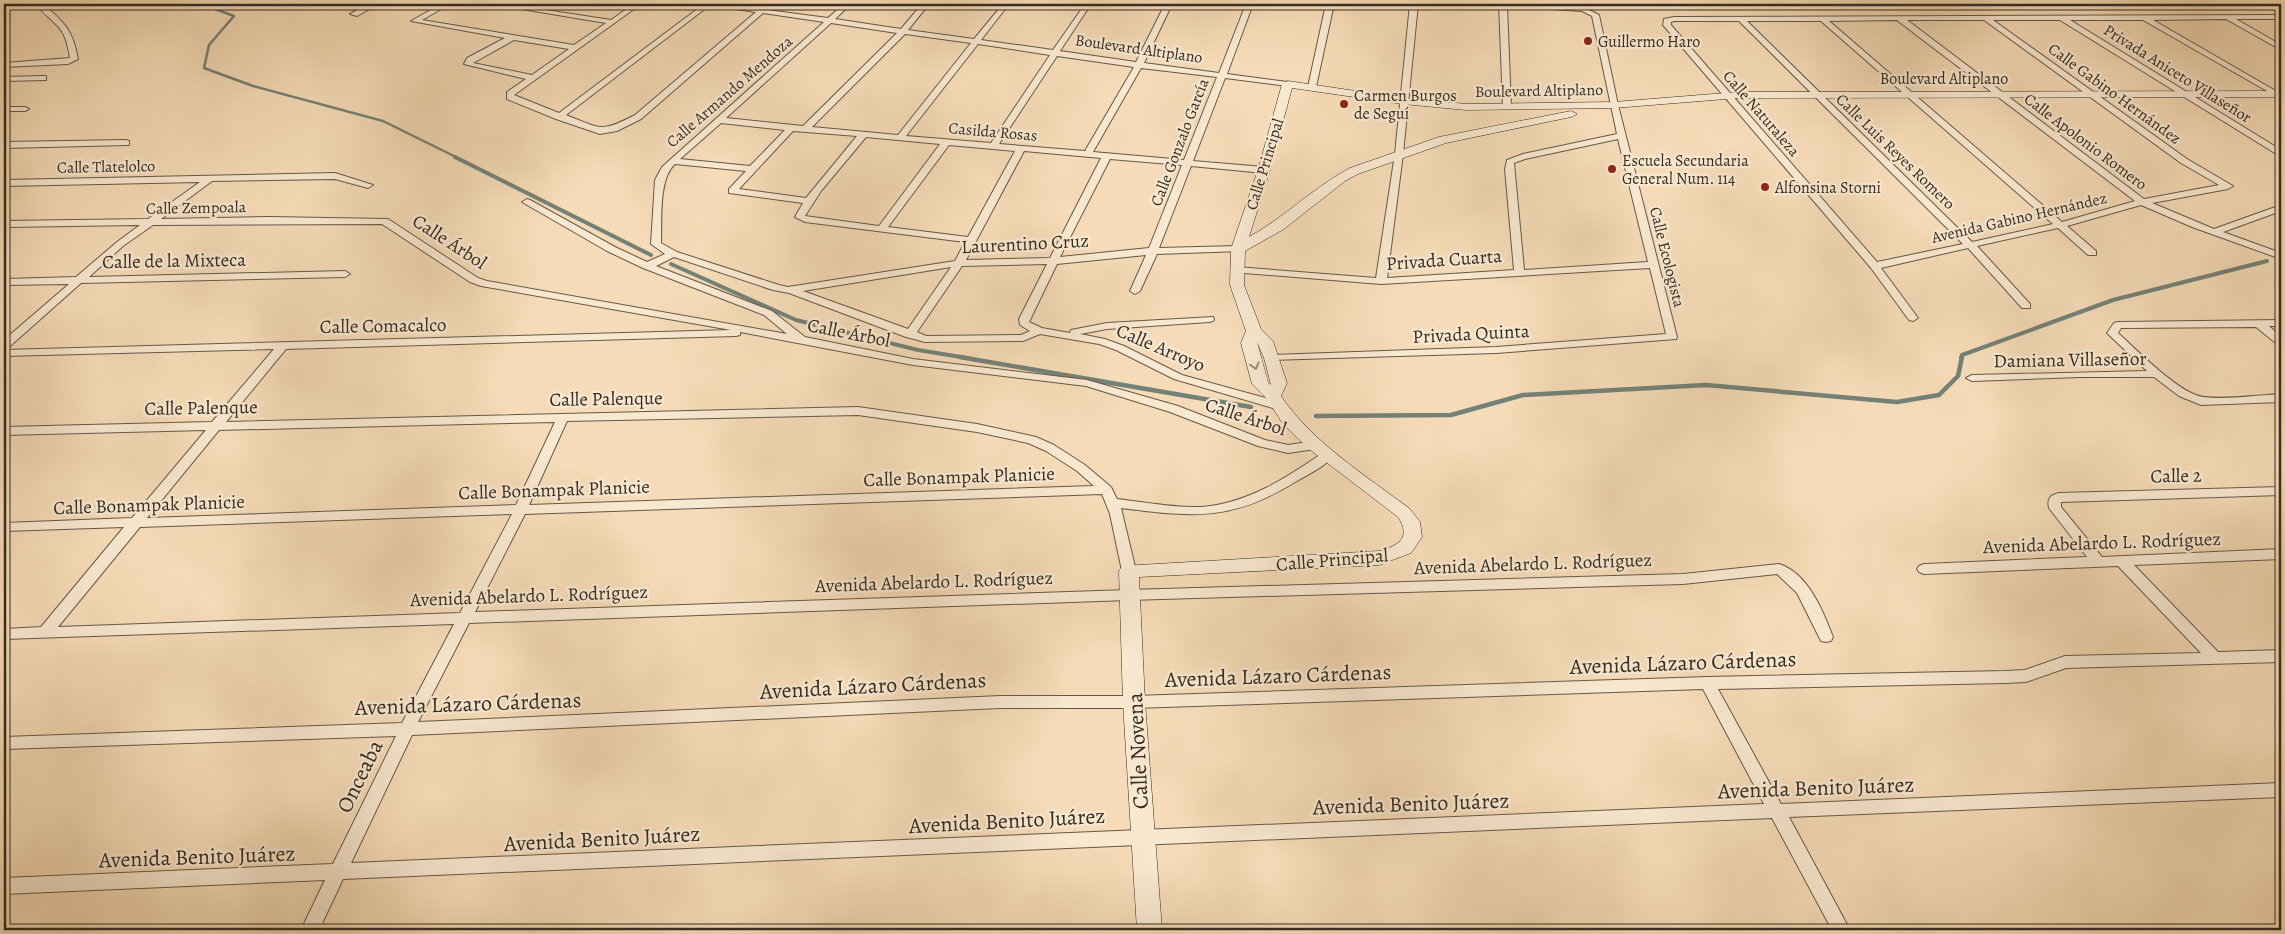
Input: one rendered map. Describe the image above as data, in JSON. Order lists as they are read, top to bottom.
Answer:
{
  "streets": {
    "street": [
      "Boulevard Altiplano",
      "Privada Aniceto Villaseñor",
      "Calle Armando Mendoza",
      "Calle Gabino Hernández",
      "Calle Naturaleza",
      "Casilda Rosas",
      "Calle Apolonio Romero",
      "Calle Gonzalo García",
      "Calle Luis Reyes Romero",
      "Calle Principal",
      "Calle Tlatelolco",
      "Calle Zempoala",
      "Avenida Gabino Hernández",
      "Calle Árbol",
      "Laurentino Cruz",
      "Calle Ecologista",
      "Privada Cuarta",
      "Calle de la Mixteca",
      "Calle Comacalco",
      "Privada Quinta",
      "Calle Arroyo",
      "Damiana Villaseñor",
      "Calle Palenque",
      "Calle 2",
      "Calle Bonampak Planicie",
      "Avenida Abelardo L. Rodríguez",
      "Avenida Lázaro Cárdenas",
      "Calle Novena",
      "Onceaba",
      "Avenida Benito Juárez"
    ]
  },
  "crossings": [
    ["Boulevard Altiplano", "Privada Aniceto Villaseñor"],
    ["Boulevard Altiplano", "Calle Armando Mendoza"],
    ["Boulevard Altiplano", "Calle Gabino Hernández"],
    ["Boulevard Altiplano", "Calle Naturaleza"],
    ["Boulevard Altiplano", "Calle Apolonio Romero"],
    ["Boulevard Altiplano", "Calle Gonzalo García"],
    ["Boulevard Altiplano", "Calle Luis Reyes Romero"],
    ["Boulevard Altiplano", "Calle Principal"],
    ["Boulevard Altiplano", "Calle Ecologista"],
    ["Calle Armando Mendoza", "Casilda Rosas"],
    ["Calle Gabino Hernández", "Avenida Gabino Hernández"],
    ["Calle Naturaleza", "Calle Luis Reyes Romero"],
    ["Calle Naturaleza", "Avenida Gabino Hernández"],
    ["Casilda Rosas", "Calle Gonzalo García"],
    ["Casilda Rosas", "Calle Principal"],
    ["Calle Apolonio Romero", "Avenida Gabino Hernández"],
    ["Calle Gonzalo García", "Laurentino Cruz"],
    ["Calle Luis Reyes Romero", "Avenida Gabino Hernández"],
    ["Calle Principal", "Calle Árbol"],
    ["Calle Principal", "Laurentino Cruz"],
    ["Calle Principal", "Privada Cuarta"],
    ["Calle Principal", "Privada Quinta"],
    ["Calle Principal", "Calle Arroyo"],
    ["Calle Principal", "Calle Palenque"],
    ["Calle Principal", "Calle Novena"],
    ["Calle Zempoala", "Calle Árbol"],
    ["Calle Árbol", "Calle Comacalco"],
    ["Laurentino Cruz", "Calle Arroyo"],
    ["Calle Ecologista", "Privada Cuarta"],
    ["Calle Ecologista", "Privada Quinta"],
    ["Calle Palenque", "Calle Bonampak Planicie"],
    ["Calle Palenque", "Calle Novena"],
    ["Calle Palenque", "Onceaba"],
    ["Calle 2", "Avenida Abelardo L. Rodríguez"],
    ["Calle Bonampak Planicie", "Onceaba"],
    ["Avenida Abelardo L. Rodríguez", "Calle Novena"],
    ["Avenida Abelardo L. Rodríguez", "Onceaba"],
    ["Avenida Lázaro Cárdenas", "Calle Novena"],
    ["Avenida Lázaro Cárdenas", "Onceaba"],
    ["Calle Novena", "Avenida Benito Juárez"],
    ["Onceaba", "Avenida Benito Juárez"]
  ],
  "places": [
    "Guillermo Haro",
    "Carmen Burgos de Seguí",
    "Escuela Secundaria General Num. 114",
    "Alfonsina Storni"
  ]
}
